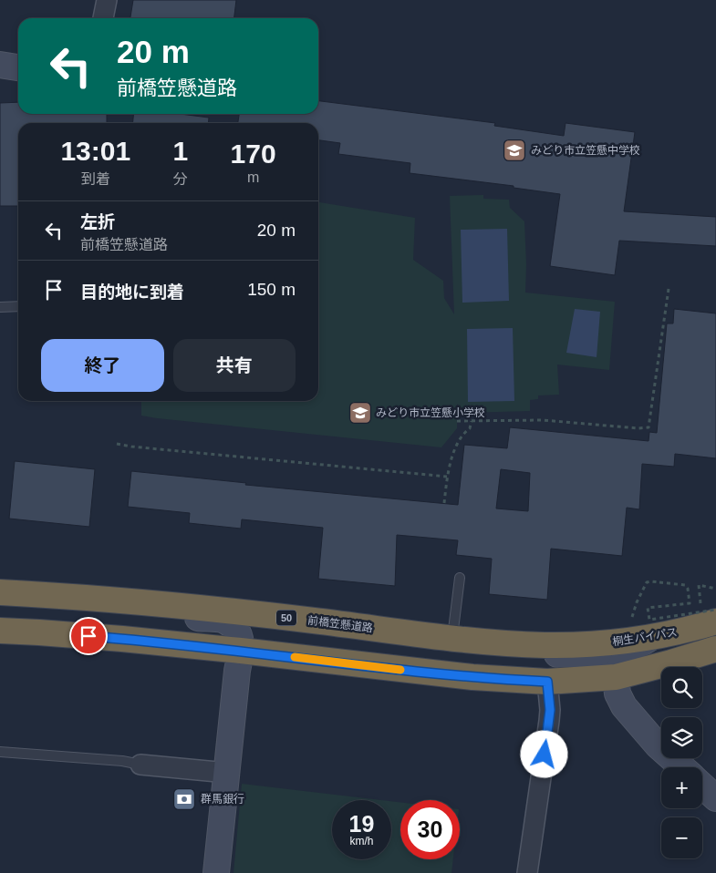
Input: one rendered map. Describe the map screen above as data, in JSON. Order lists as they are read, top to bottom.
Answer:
{
  "streets": {
    "highway": ["50", "前橋笠懸道路", "桐生バイパス"]
  },
  "crossings": [
    ["前橋笠懸道路", "桐生バイパス"]
  ],
  "places": {
    "school or university": ["みどり市立笠懸中学校", "みどり市立笠懸小学校"],
    "bank": ["群馬銀行"]
  },
  "page": {
    "turn": ["20 m", "前橋笠懸道路"],
    "eta": [
      "13:01",
      "到着",
      "1",
      "分",
      "170",
      "m"
    ],
    "list": [
      {
        "name": "左折",
        "note": "前橋笠懸道路",
        "value": "20 m"
      },
      {
        "name": "目的地に到着",
        "value": "150 m"
      }
    ],
    "buttons": ["終了", "共有"],
    "map_buttons": ["+", "−"],
    "speed": "19 km/h",
    "limit": "30"
  }
}
